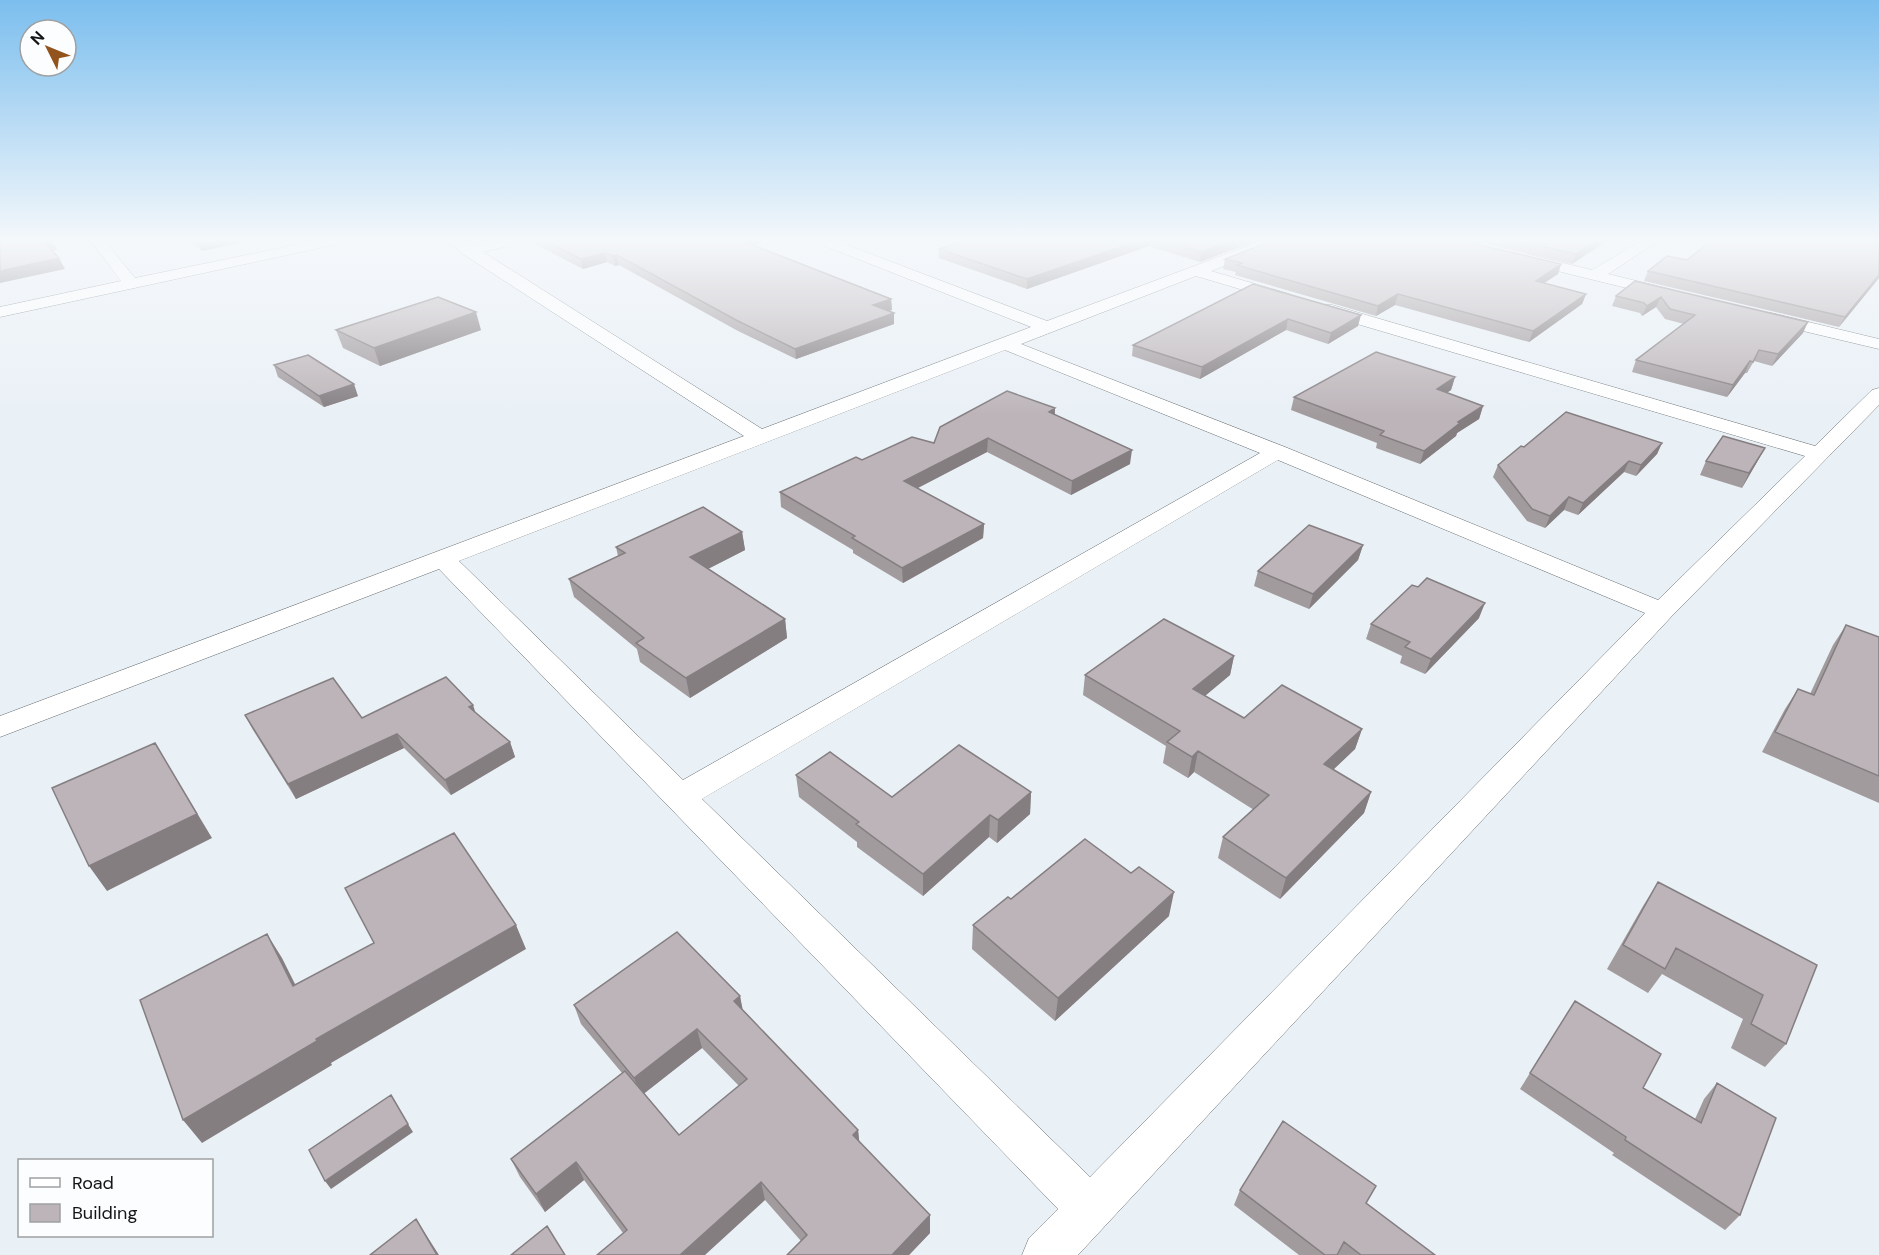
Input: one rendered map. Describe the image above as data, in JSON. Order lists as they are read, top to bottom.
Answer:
{
  "legend": ["Road", "Building"],
  "north": "top left"
}
